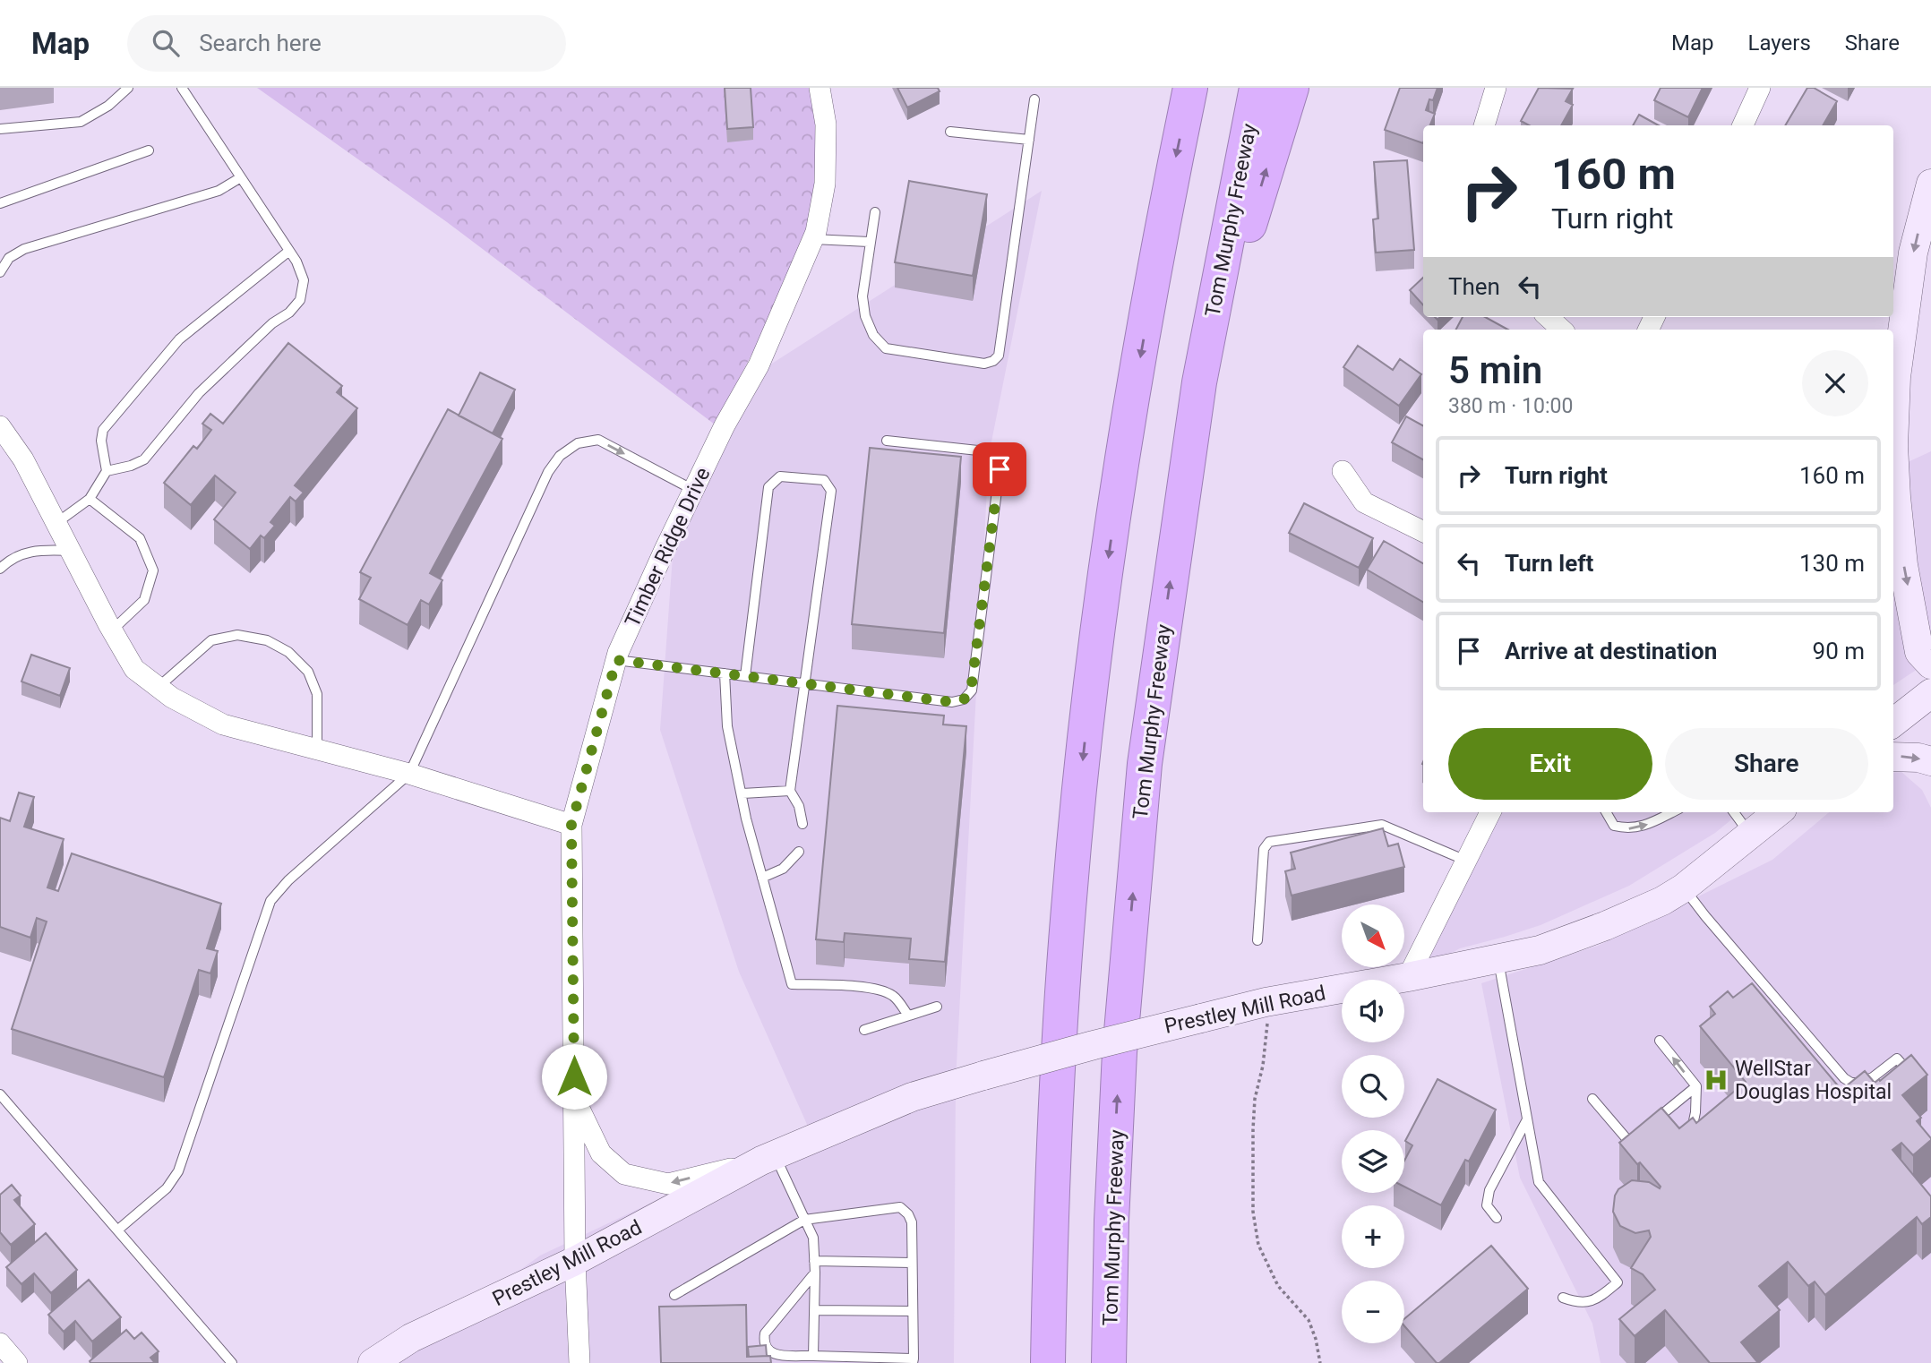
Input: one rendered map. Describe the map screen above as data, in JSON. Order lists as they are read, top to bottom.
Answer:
{
  "streets": {
    "highway": ["Tom Murphy Freeway"],
    "street": ["Timber Ridge Drive", "Prestley Mill Road"]
  },
  "crossings": [
    ["Timber Ridge Drive", "Prestley Mill Road"]
  ],
  "places": {
    "hospital": ["WellStar Douglas Hospital"]
  },
  "north": "bottom right",
  "page": {
    "header": "Map",
    "search": "Search here",
    "nav": ["Map", "Layers", "Share"],
    "turn": ["160 m", "Turn right"],
    "then": "Then",
    "heading": ["5 min", "380 m · 10:00"],
    "list": [
      {
        "name": "Turn right",
        "value": "160 m"
      },
      {
        "name": "Turn left",
        "value": "130 m"
      },
      {
        "name": "Arrive at destination",
        "value": "90 m"
      }
    ],
    "buttons": ["Exit", "Share"],
    "map_buttons": ["+", "−"]
  }
}
